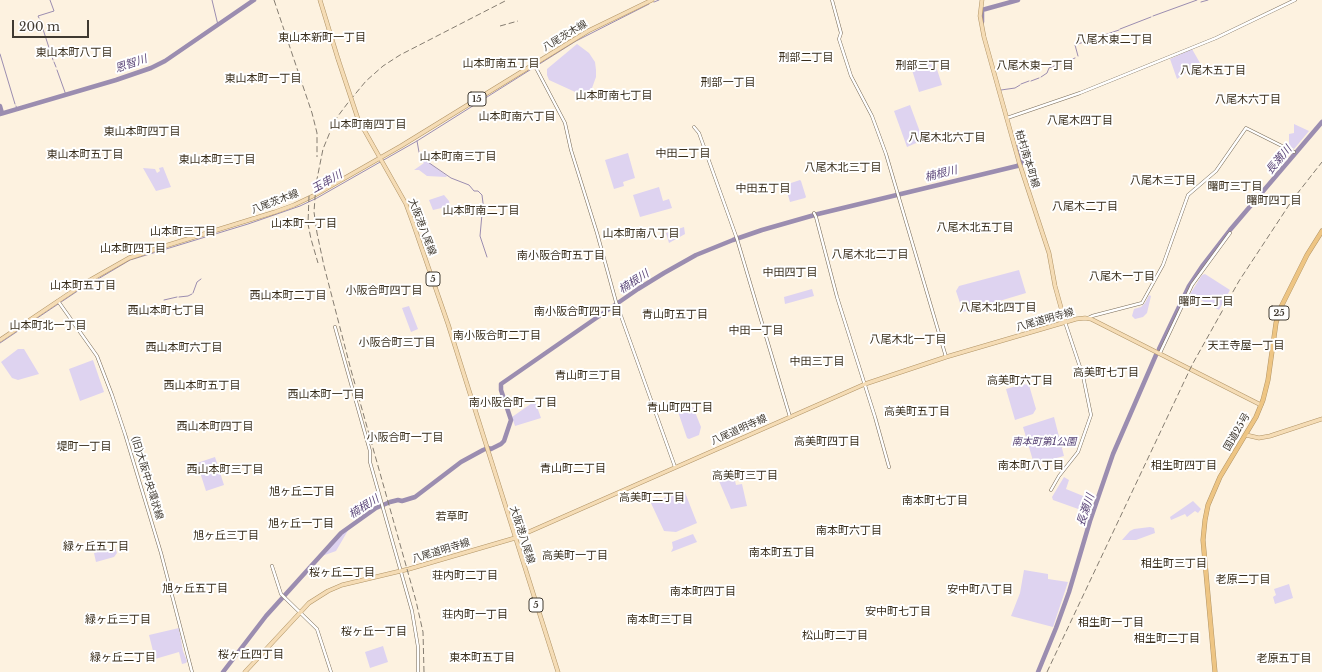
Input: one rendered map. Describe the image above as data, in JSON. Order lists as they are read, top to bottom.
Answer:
{
  "streets": {
    "highway": ["25", "国道25号"],
    "main road": [
      "八尾茨木線",
      "15",
      "柏村南本町線",
      "大阪港八尾線",
      "5",
      "八尾道明寺線"
    ],
    "street": ["(旧)大阪中央環状線"]
  },
  "crossings": [
    ["八尾茨木線", "大阪港八尾線"],
    ["八尾茨木線", "(旧)大阪中央環状線"],
    ["柏村南本町線", "八尾道明寺線"],
    ["大阪港八尾線", "八尾道明寺線"],
    ["八尾道明寺線", "国道25号"]
  ],
  "districts": [
    "東山本新町一丁目",
    "八尾木東二丁目",
    "東山本町八丁目",
    "刑部二丁目",
    "山本町南五丁目",
    "刑部三丁目",
    "八尾木東一丁目",
    "八尾木五丁目",
    "東山本町一丁目",
    "刑部一丁目",
    "山本町南七丁目",
    "八尾木六丁目",
    "山本町南六丁目",
    "八尾木四丁目",
    "山本町南四丁目",
    "東山本町四丁目",
    "八尾木北六丁目",
    "中田二丁目",
    "東山本町五丁目",
    "山本町南三丁目",
    "東山本町三丁目",
    "八尾木北三丁目",
    "八尾木三丁目",
    "曙町三丁目",
    "中田五丁目",
    "曙町四丁目",
    "八尾木二丁目",
    "山本町南二丁目",
    "山本町一丁目",
    "八尾木北五丁目",
    "山本町三丁目",
    "山本町南八丁目",
    "山本町四丁目",
    "八尾木北二丁目",
    "南小阪合町五丁目",
    "中田四丁目",
    "八尾木一丁目",
    "山本町五丁目",
    "小阪合町四丁目",
    "西山本町二丁目",
    "曙町二丁目",
    "八尾木北四丁目",
    "西山本町七丁目",
    "南小阪合町四丁目",
    "青山町五丁目",
    "山本町北一丁目",
    "中田一丁目",
    "南小阪合町二丁目",
    "八尾木北一丁目",
    "小阪合町三丁目",
    "天王寺屋一丁目",
    "西山本町六丁目",
    "中田三丁目",
    "高美町七丁目",
    "青山町三丁目",
    "高美町六丁目",
    "西山本町五丁目",
    "西山本町一丁目",
    "南小阪合町一丁目",
    "青山町四丁目",
    "高美町五丁目",
    "西山本町四丁目",
    "小阪合町一丁目",
    "高美町四丁目",
    "堤町一丁目",
    "南本町八丁目",
    "相生町四丁目",
    "青山町二丁目",
    "西山本町三丁目",
    "高美町三丁目",
    "旭ヶ丘二丁目",
    "高美町二丁目",
    "南本町七丁目",
    "若草町",
    "旭ヶ丘一丁目",
    "南本町六丁目",
    "旭ヶ丘三丁目",
    "緑ヶ丘五丁目",
    "南本町五丁目",
    "高美町一丁目",
    "相生町三丁目",
    "桜ヶ丘二丁目",
    "荘内町二丁目",
    "老原二丁目",
    "旭ヶ丘五丁目",
    "安中町八丁目",
    "南本町四丁目",
    "安中町七丁目",
    "荘内町一丁目",
    "緑ヶ丘三丁目",
    "南本町三丁目",
    "相生町一丁目",
    "桜ヶ丘一丁目",
    "松山町二丁目",
    "相生町二丁目",
    "桜ヶ丘四丁目",
    "緑ヶ丘二丁目",
    "東本町五丁目",
    "老原五丁目"
  ],
  "water": [
    "恩智川",
    "長瀬川",
    "楠根川",
    "玉串川"
  ],
  "parks": ["南本町第1公園"],
  "scale_bar": "200 m"
}
